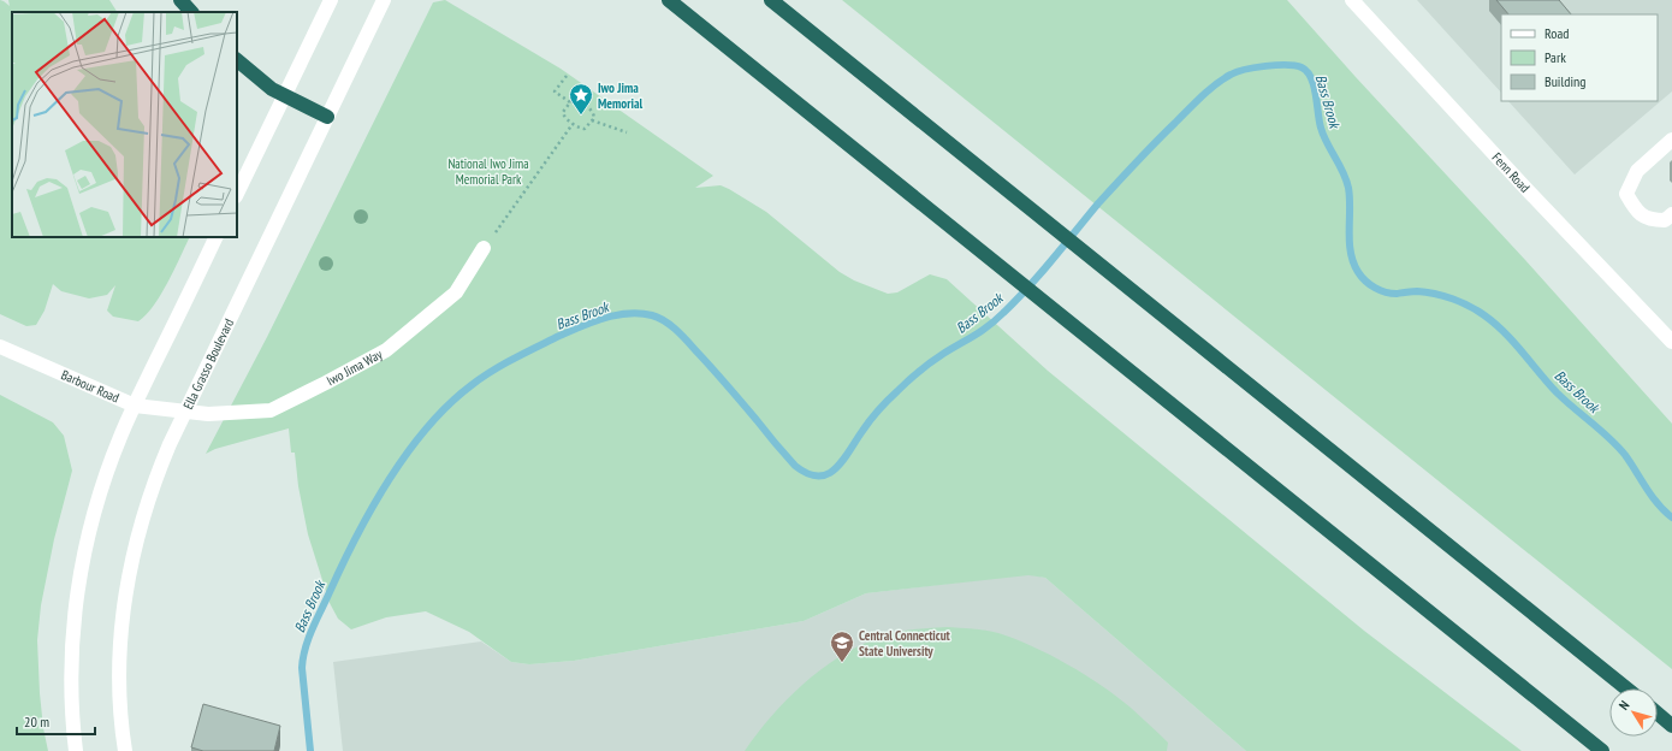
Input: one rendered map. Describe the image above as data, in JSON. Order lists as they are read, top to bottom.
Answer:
{
  "streets": {
    "main road": [
      "Fenn Road",
      "Ella Grasso Boulevard",
      "Iwo Jima Way",
      "Barbour Road"
    ]
  },
  "crossings": [
    ["Ella Grasso Boulevard", "Iwo Jima Way"],
    ["Ella Grasso Boulevard", "Barbour Road"],
    ["Iwo Jima Way", "Barbour Road"]
  ],
  "water": ["Bass Brook"],
  "parks": ["National Iwo Jima Memorial Park"],
  "places": {
    "place": ["Iwo Jima Memorial"],
    "school or university": ["Central Connecticut State University"]
  },
  "legend": ["Road", "Park", "Building"],
  "scale_bar": "20 m",
  "north": "top left"
}
